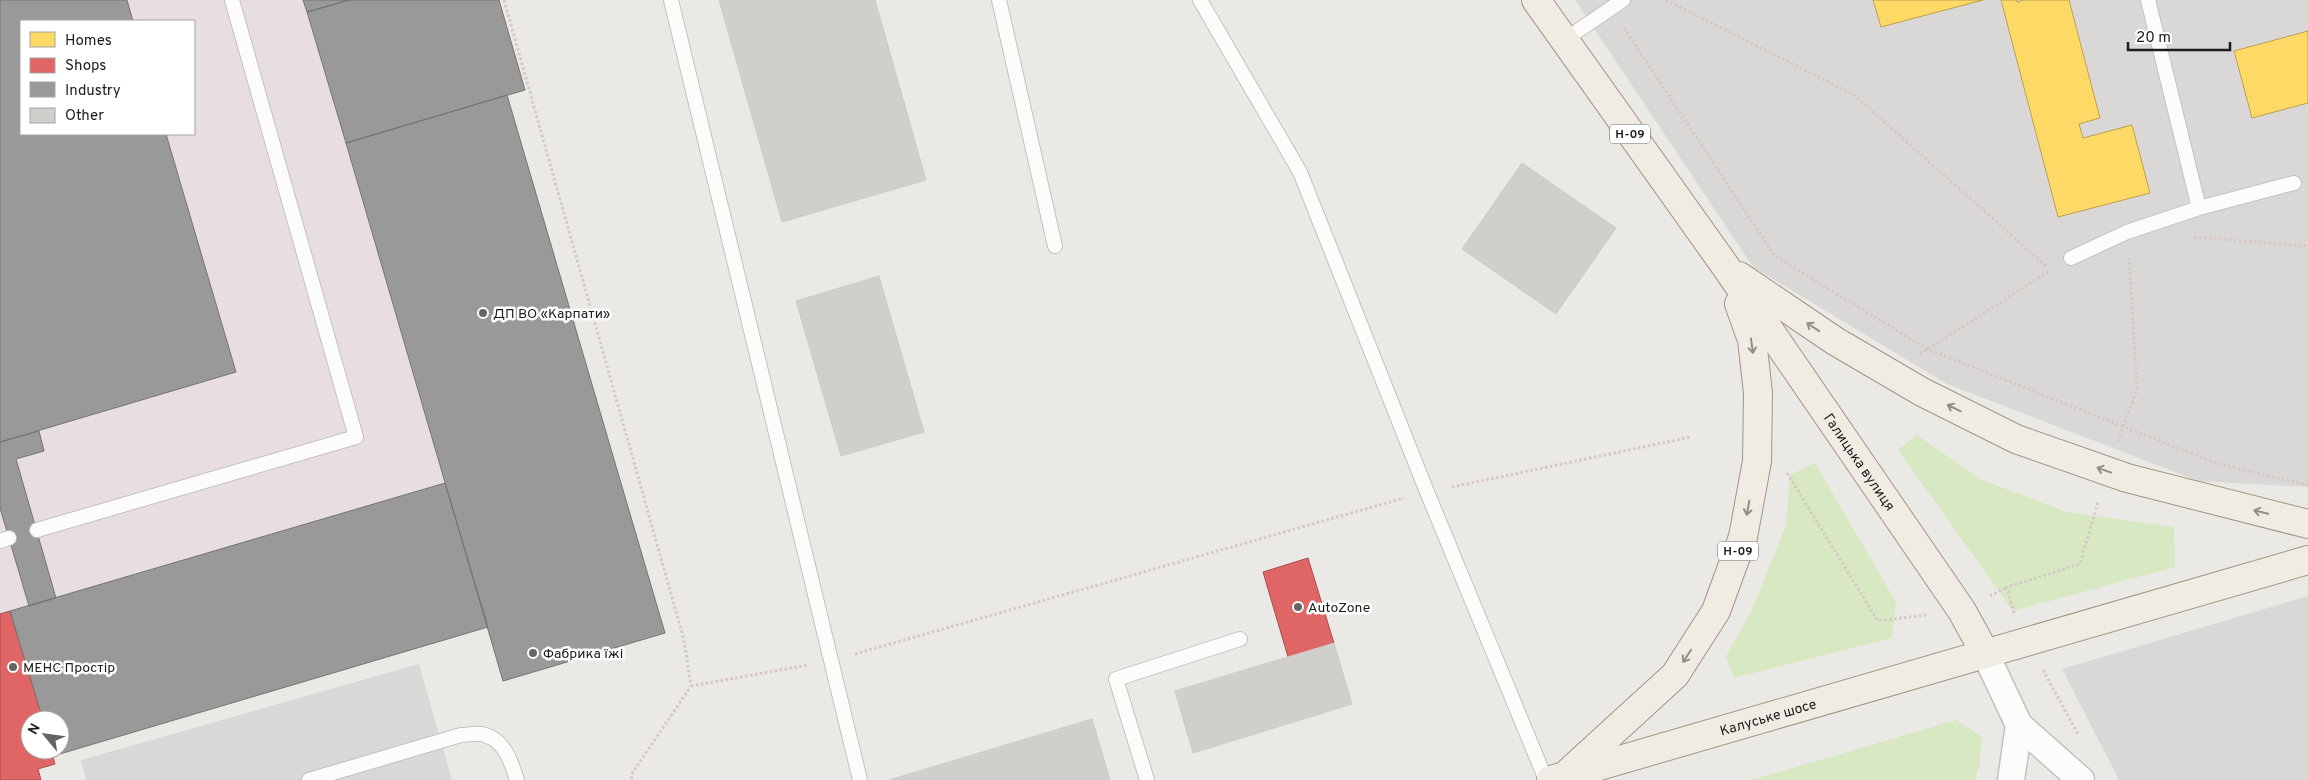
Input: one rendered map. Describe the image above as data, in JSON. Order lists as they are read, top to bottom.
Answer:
{
  "streets": {
    "main road": ["Н-09", "Галицька вулиця", "Калуське шосе"]
  },
  "crossings": [
    ["Н-09", "Галицька вулиця"],
    ["Н-09", "Калуське шосе"],
    ["Галицька вулиця", "Калуське шосе"]
  ],
  "places": [
    "ДП ВО «Карпати»",
    "AutoZone",
    "Фабрика їжі",
    "МЕНС Простір"
  ],
  "legend": [
    "Homes",
    "Shops",
    "Industry",
    "Other"
  ],
  "scale_bar": "20 m",
  "north": "top left"
}
